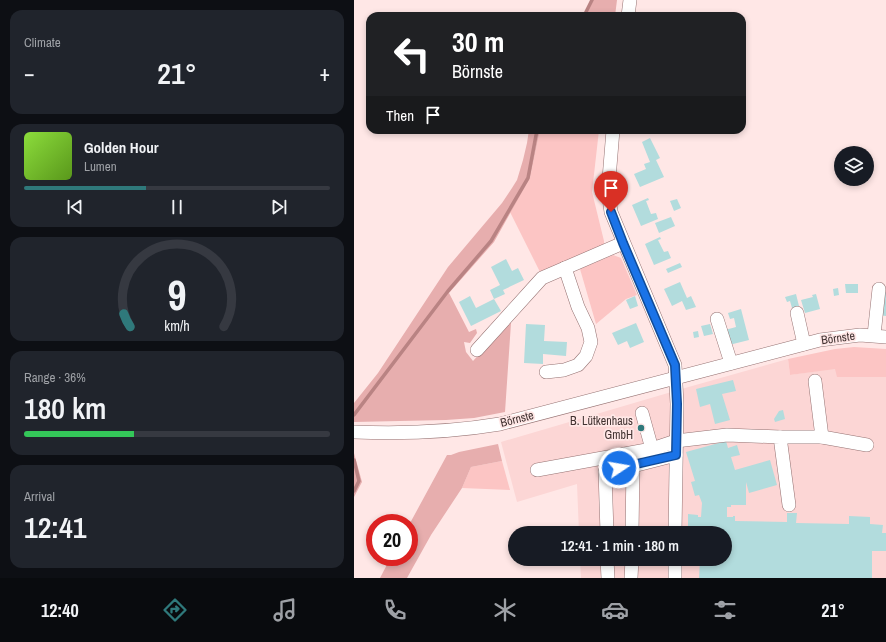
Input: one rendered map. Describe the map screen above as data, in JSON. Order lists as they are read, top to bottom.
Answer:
{
  "streets": {
    "street": ["Börnste"]
  },
  "places": ["B. Lütkenhaus GmbH"],
  "page": {
    "tile": [
      "Climate",
      ["Range · 36%", "180 km"],
      ["Arrival", "12:41"]
    ],
    "turn": ["30 m", "Börnste"],
    "heat": ["−", "21°", "+"],
    "then": "Then",
    "song": ["Golden Hour", "Lumen"],
    "limit": "20",
    "trip": "12:41 · 1 min · 180 m",
    "tabs": ["12:40", "21°"],
    "gauge": ["9", "km/h"]
  }
}
